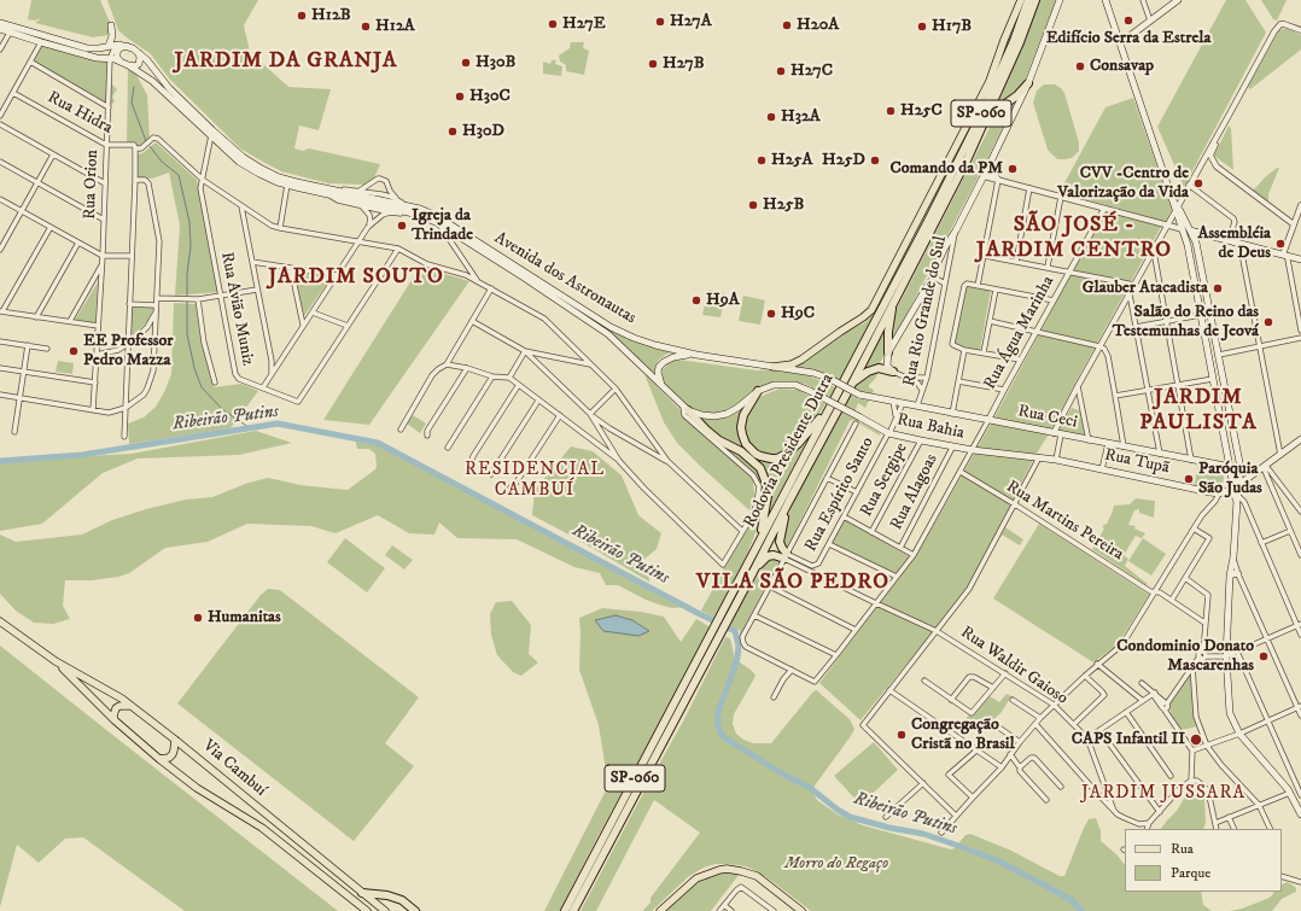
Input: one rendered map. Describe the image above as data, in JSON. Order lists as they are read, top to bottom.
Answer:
{
  "streets": {
    "highway": ["SP-060", "Rodovia Presidente Dutra"],
    "main road": [
      "Avenida dos Astronautas",
      "Rua Ceci",
      "Rua Bahia",
      "Rua Tupã",
      "Via Cambuí"
    ],
    "street": [
      "Rua Hidra",
      "Rua Orion",
      "Rua Avião Muniz",
      "Rua Rio Grande do Sul",
      "Rua Água Marinha",
      "Rua Sergipe",
      "Rua Alagoas",
      "Rua Espírito Santo",
      "Rua Martins Pereira",
      "Rua Waldir Gaioso"
    ]
  },
  "crossings": [
    ["Rua Hidra", "Rua Orion"],
    ["Rua Orion", "Avenida dos Astronautas"],
    ["Avenida dos Astronautas", "Rua Avião Muniz"],
    ["Avenida dos Astronautas", "Rua Ceci"],
    ["Avenida dos Astronautas", "Rua Bahia"],
    ["Rua Rio Grande do Sul", "Rua Ceci"],
    ["Rua Água Marinha", "Rua Ceci"],
    ["Rua Água Marinha", "Rua Bahia"],
    ["Rua Água Marinha", "Rua Martins Pereira"],
    ["Rua Água Marinha", "Rua Waldir Gaioso"],
    ["Rua Ceci", "Rua Espírito Santo"],
    ["Rua Bahia", "Rua Tupã"],
    ["Rua Bahia", "Rua Sergipe"],
    ["Rua Bahia", "Rua Alagoas"],
    ["Rua Bahia", "Rua Espírito Santo"],
    ["Rua Espírito Santo", "Rua Waldir Gaioso"]
  ],
  "districts": [
    "JARDIM DA GRANJA",
    "SÃO JOSÉ - JARDIM CENTRO",
    "JARDIM SOUTO",
    "JARDIM PAULISTA",
    "RESIDENCIAL CAMBUÍ",
    "VILA SÃO PEDRO",
    "JARDIM JUSSARA"
  ],
  "water": ["Ribeirão Putins"],
  "parks": ["Morro do Regaço"],
  "places": [
    "H12B",
    "Edifício Serra da Estrela",
    "H27A",
    "H27E",
    "H20A",
    "H12A",
    "H17B",
    "H30B",
    "H27B",
    "Consavap",
    "H27C",
    "H30C",
    "H25C",
    "H32A",
    "H30D",
    "H25A",
    "H25D",
    "Comando da PM",
    "CVV -Centro de Valorização da Vida",
    "H25B",
    "Igreja da Trindade",
    "Assembléia de Deus",
    "Glauber Atacadista",
    "H9A",
    "H9C",
    "Salão do Reino das Testemunhas de Jeová",
    "EE Professor Pedro Mazza",
    "Paróquia São Judas",
    "Humanitas",
    "Condominio Donato Mascarenhas",
    "Congregação Cristã no Brasil",
    "CAPS Infantil II"
  ],
  "legend": ["Rua", "Parque"]
}
